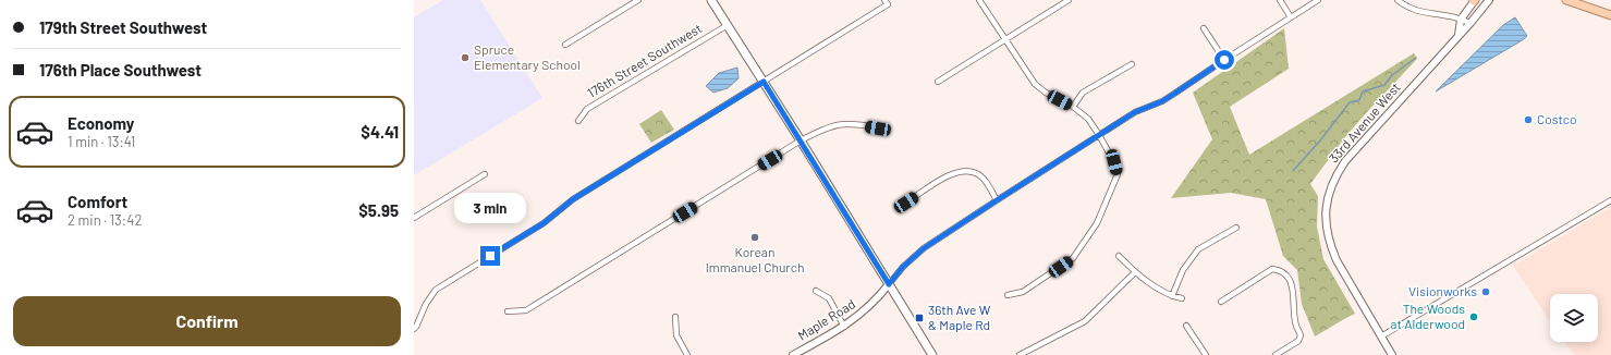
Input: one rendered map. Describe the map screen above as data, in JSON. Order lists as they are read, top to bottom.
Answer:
{
  "streets": {
    "street": ["176th Street Southwest", "33rd Avenue West", "Maple Road"]
  },
  "places": {
    "other": [
      "Spruce Elementary School",
      "Costco",
      "Korean Immanuel Church",
      "Visionworks",
      "The Woods at Alderwood"
    ],
    "transit": ["36th Ave W & Maple Rd"]
  },
  "page": {
    "banner": ["179th Street Southwest", "176th Place Southwest"],
    "list": [
      {
        "name": "Economy",
        "note": "1 min · 13:41",
        "value": "$4.41"
      },
      {
        "name": "Comfort",
        "note": "2 min · 13:42",
        "value": "$5.95"
      }
    ],
    "bubble": "3 min",
    "buttons": "Confirm"
  }
}
